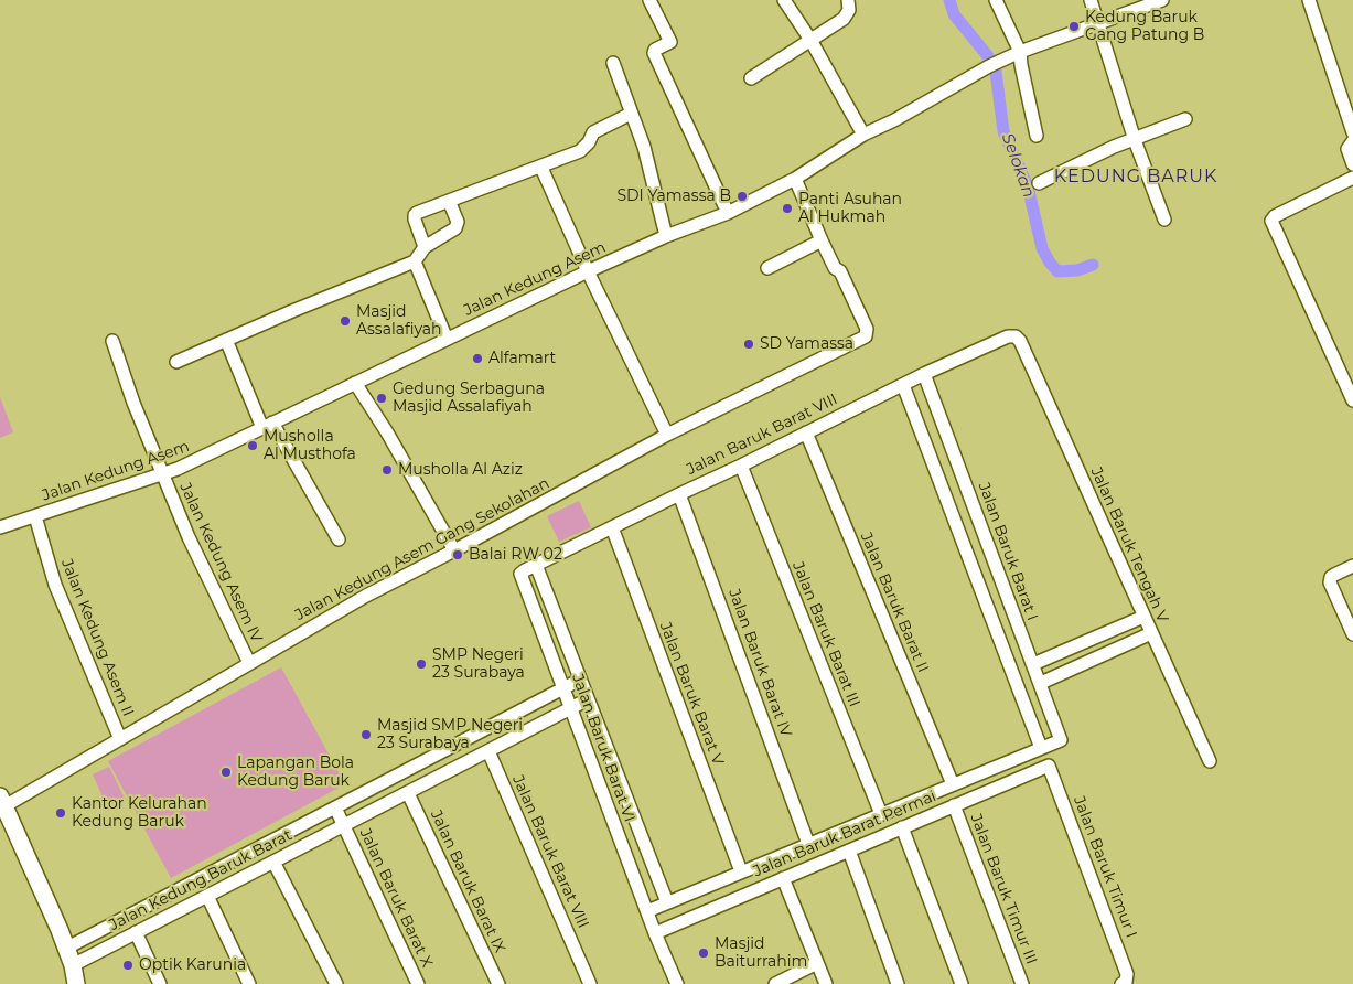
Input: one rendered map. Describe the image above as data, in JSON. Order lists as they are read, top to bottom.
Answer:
{
  "streets": {
    "street": [
      "Jalan Kedung Asem",
      "Jalan Baruk Barat VIII",
      "Jalan Baruk Tengah V",
      "Jalan Kedung Asem Gang Sekolahan",
      "Jalan Baruk Barat I",
      "Jalan Kedung Asem IV",
      "Jalan Baruk Barat II",
      "Jalan Baruk Barat III",
      "Jalan Kedung Asem II",
      "Jalan Baruk Barat IV",
      "Jalan Baruk Barat V",
      "Jalan Baruk Barat VI",
      "Jalan Baruk Barat Permai",
      "Jalan Baruk Timur I",
      "Jalan Kedung Baruk Barat",
      "Jalan Baruk Barat IX",
      "Jalan Baruk Timur III",
      "Jalan Baruk Barat X"
    ]
  },
  "crossings": [
    ["Jalan Kedung Asem", "Jalan Kedung Asem IV"],
    ["Jalan Kedung Asem", "Jalan Kedung Asem II"],
    ["Jalan Baruk Barat VIII", "Jalan Baruk Tengah V"],
    ["Jalan Baruk Barat VIII", "Jalan Baruk Barat I"],
    ["Jalan Baruk Barat VIII", "Jalan Baruk Barat II"],
    ["Jalan Baruk Barat VIII", "Jalan Baruk Barat III"],
    ["Jalan Baruk Barat VIII", "Jalan Baruk Barat IV"],
    ["Jalan Baruk Barat VIII", "Jalan Baruk Barat V"],
    ["Jalan Baruk Barat VIII", "Jalan Baruk Barat VI"],
    ["Jalan Baruk Barat VIII", "Jalan Kedung Baruk Barat"],
    ["Jalan Kedung Asem Gang Sekolahan", "Jalan Kedung Asem IV"],
    ["Jalan Kedung Asem Gang Sekolahan", "Jalan Kedung Asem II"],
    ["Jalan Baruk Barat I", "Jalan Baruk Barat Permai"],
    ["Jalan Baruk Barat II", "Jalan Baruk Barat Permai"],
    ["Jalan Baruk Barat III", "Jalan Baruk Barat Permai"],
    ["Jalan Baruk Barat IV", "Jalan Baruk Barat Permai"],
    ["Jalan Baruk Barat V", "Jalan Baruk Barat Permai"],
    ["Jalan Baruk Barat VI", "Jalan Baruk Barat Permai"],
    ["Jalan Baruk Barat VI", "Jalan Kedung Baruk Barat"],
    ["Jalan Baruk Barat Permai", "Jalan Baruk Timur I"],
    ["Jalan Baruk Barat Permai", "Jalan Baruk Timur III"],
    ["Jalan Kedung Baruk Barat", "Jalan Baruk Barat IX"],
    ["Jalan Kedung Baruk Barat", "Jalan Baruk Barat X"]
  ],
  "districts": ["KEDUNG BARUK"],
  "water": ["Selokan"],
  "places": [
    "Kedung Baruk Gang Patung B",
    "SDI Yamassa B",
    "Panti Asuhan Al Hukmah",
    "Masjid Assalafiyah",
    "SD Yamassa",
    "Alfamart",
    "Gedung Serbaguna Masjid Assalafiyah",
    "Musholla Al Musthofa",
    "Musholla Al Aziz",
    "Balai RW 02",
    "SMP Negeri 23 Surabaya",
    "Masjid SMP Negeri 23 Surabaya",
    "Lapangan Bola Kedung Baruk",
    "Kantor Kelurahan Kedung Baruk",
    "Masjid Baiturrahim",
    "Optik Karunia"
  ]
}
